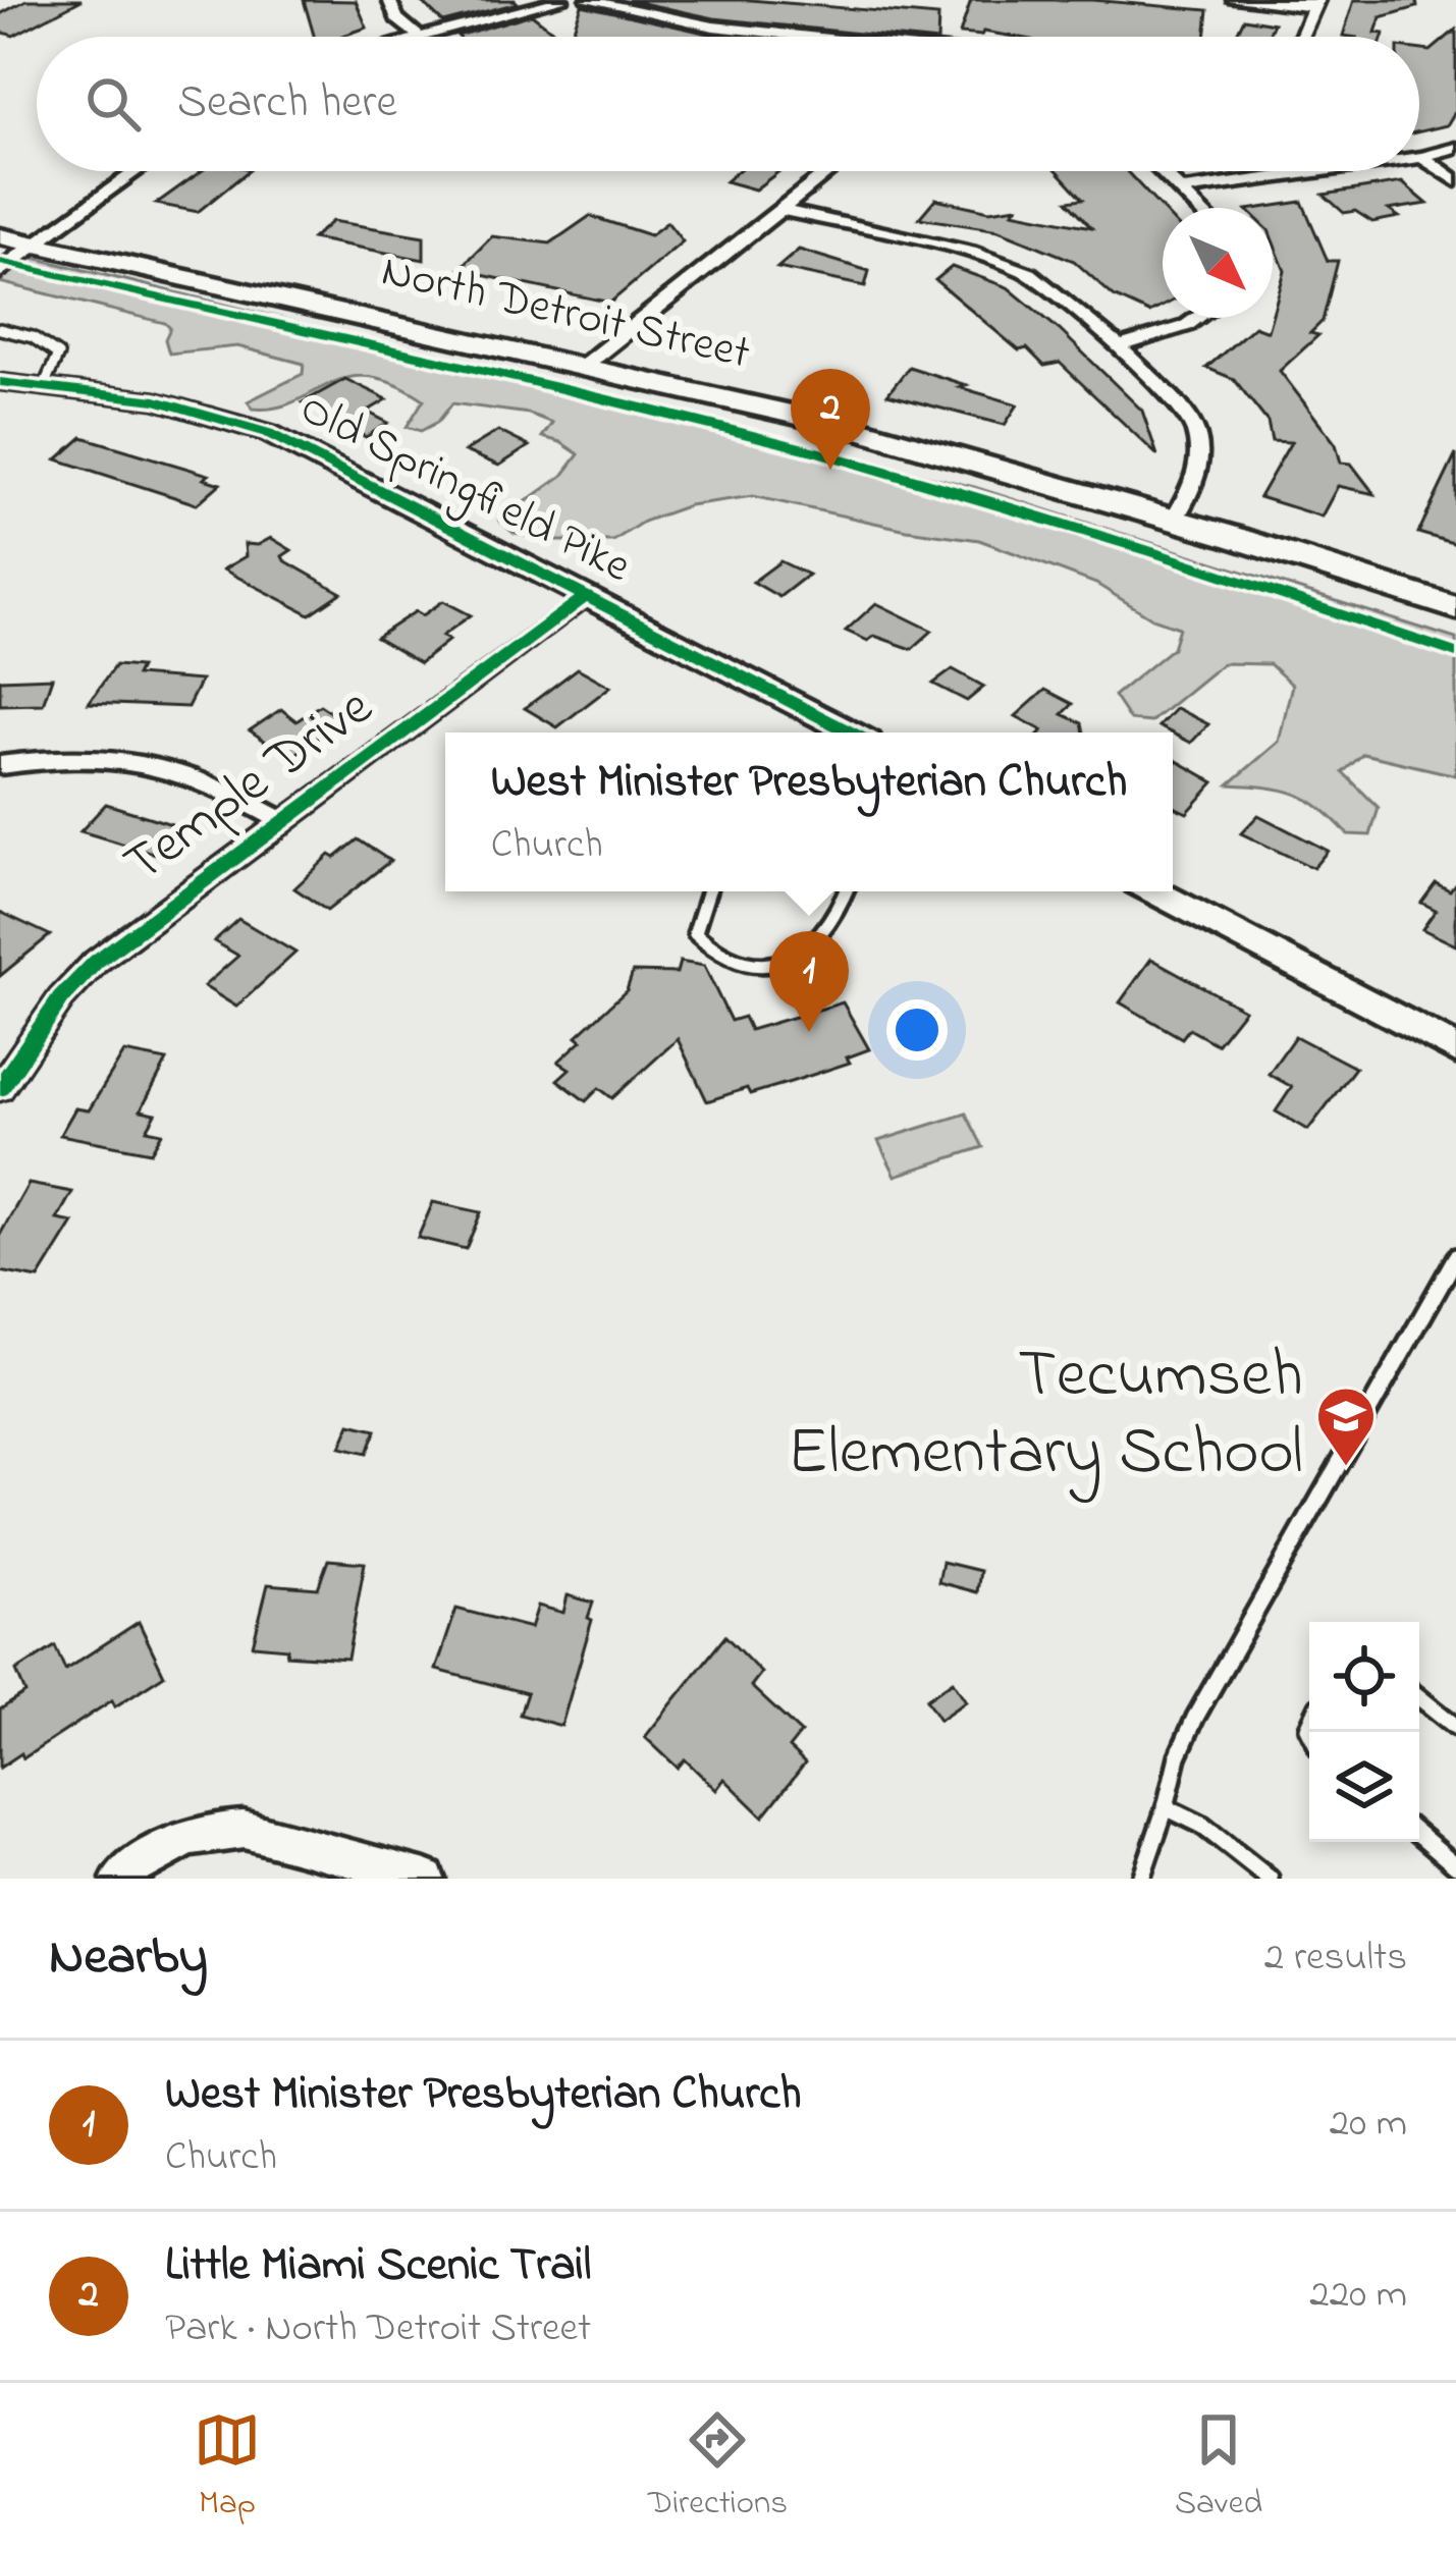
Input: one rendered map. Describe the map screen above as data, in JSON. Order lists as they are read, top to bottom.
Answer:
{
  "streets": {
    "highway": ["North Detroit Street"],
    "street": ["Old Springfield Pike", "Temple Drive"]
  },
  "crossings": [
    ["Old Springfield Pike", "Temple Drive"]
  ],
  "places": {
    "school or university": ["Tecumseh Elementary School"]
  },
  "north": "bottom right",
  "page": {
    "search": "Search here",
    "pins": ["2", "1"],
    "popup": ["West Minister Presbyterian Church", "Church"],
    "heading": ["Nearby", "2 results"],
    "list": [
      {
        "mark": "1",
        "name": "West Minister Presbyterian Church",
        "note": "Church",
        "value": "20 m"
      },
      {
        "mark": "2",
        "name": "Little Miami Scenic Trail",
        "note": "Park · North Detroit Street",
        "value": "220 m"
      }
    ],
    "nav": ["Map", "Directions", "Saved"]
  }
}
